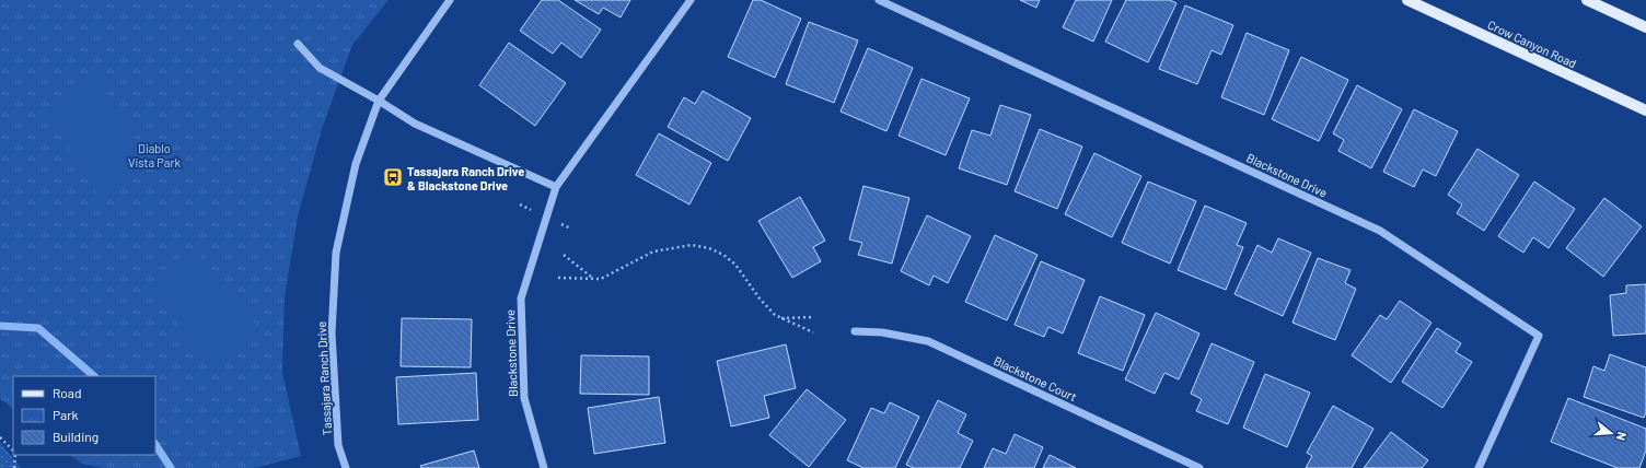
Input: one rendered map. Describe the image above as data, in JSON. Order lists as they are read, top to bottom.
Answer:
{
  "streets": {
    "main road": ["Crow Canyon Road"],
    "street": ["Blackstone Drive", "Tassajara Ranch Drive", "Blackstone Court"]
  },
  "parks": ["Diablo Vista Park"],
  "places": {
    "bus stop": ["Tassajara Ranch Drive & Blackstone Drive"]
  },
  "legend": ["Road", "Park", "Building"],
  "north": "right"
}
